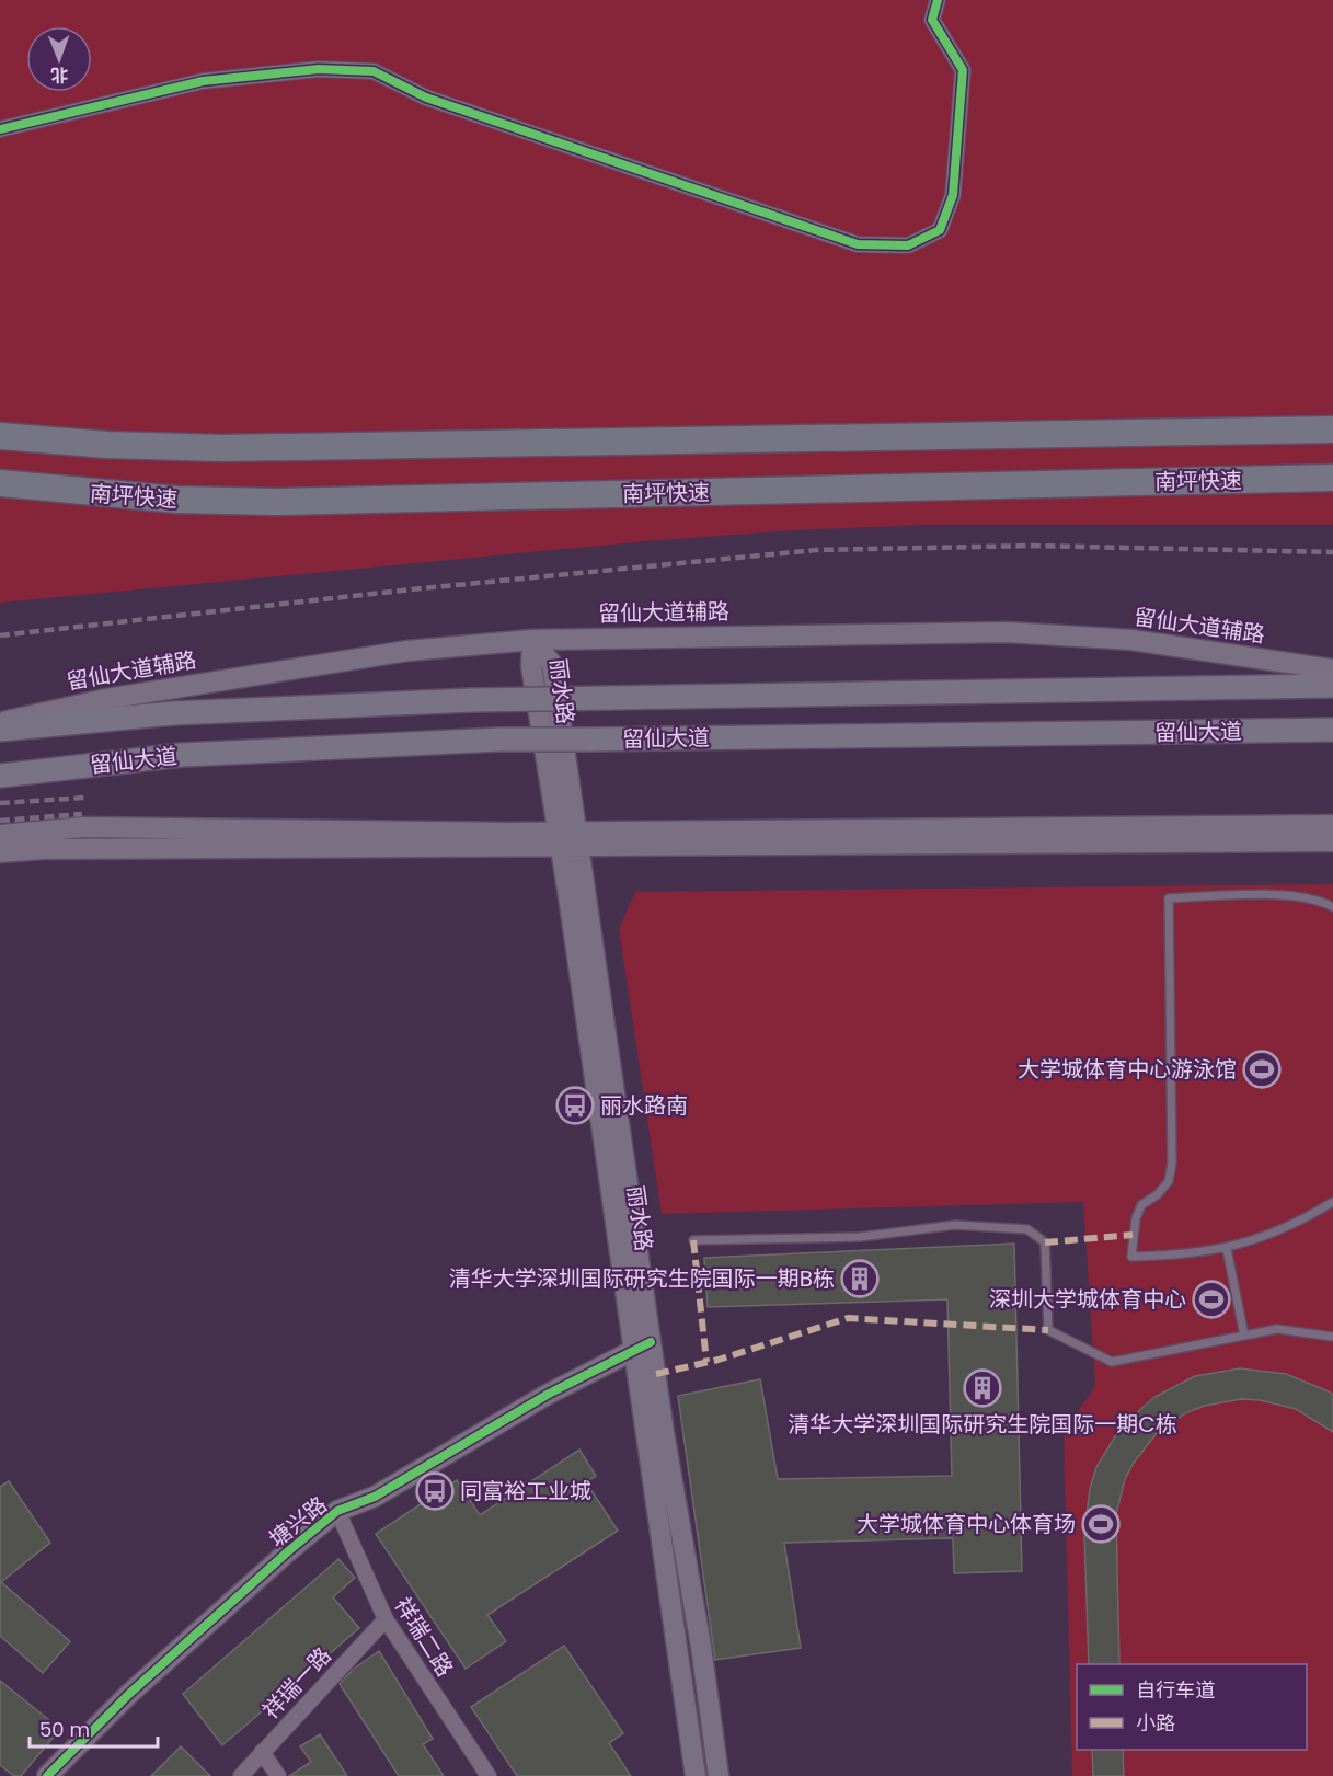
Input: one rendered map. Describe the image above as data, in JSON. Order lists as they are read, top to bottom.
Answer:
{
  "streets": {
    "highway": ["南坪快速"],
    "main road": [
      "留仙大道辅路",
      "丽水路",
      "留仙大道",
      "塘兴路"
    ],
    "street": ["祥瑞二路", "祥瑞一路"]
  },
  "crossings": [
    ["留仙大道辅路", "丽水路"],
    ["丽水路", "塘兴路"],
    ["塘兴路", "祥瑞二路"],
    ["祥瑞二路", "祥瑞一路"]
  ],
  "places": {
    "sports": ["大学城体育中心游泳馆", "深圳大学城体育中心", "大学城体育中心体育场"],
    "bus stop": ["丽水路南", "同富裕工业城"],
    "building": ["清华大学深圳国际研究生院国际一期B栋", "清华大学深圳国际研究生院国际一期C栋"]
  },
  "legend": ["自行车道", "小路"],
  "scale_bar": "50 m",
  "north": "bottom"
}
